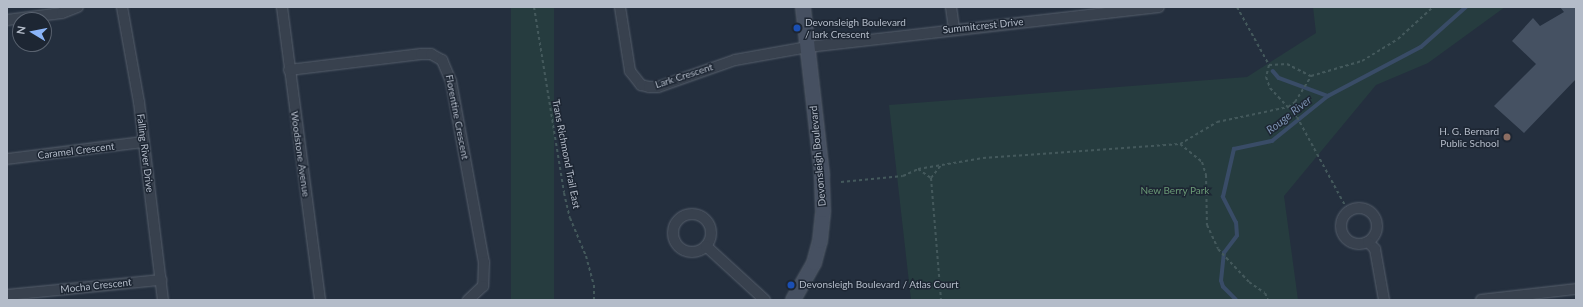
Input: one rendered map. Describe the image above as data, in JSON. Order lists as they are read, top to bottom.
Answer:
{
  "streets": {
    "street": [
      "Summitcrest Drive",
      "Lark Crescent",
      "Florentine Crescent",
      "Caramel Crescent",
      "Falling River Drive",
      "Woodstone Avenue",
      "Devonsleigh Boulevard",
      "Mocha Crescent"
    ],
    "path": ["Trans Richmond Trail East"]
  },
  "crossings": [
    ["Summitcrest Drive", "Lark Crescent"],
    ["Summitcrest Drive", "Devonsleigh Boulevard"],
    ["Lark Crescent", "Devonsleigh Boulevard"],
    ["Florentine Crescent", "Woodstone Avenue"],
    ["Caramel Crescent", "Falling River Drive"],
    ["Falling River Drive", "Mocha Crescent"]
  ],
  "water": ["Rouge River"],
  "parks": ["New Berry Park"],
  "places": ["Devonsleigh Boulevard / lark Crescent", "H. G. Bernard Public School", "Devonsleigh Boulevard / Atlas Court"],
  "north": "left"
}
